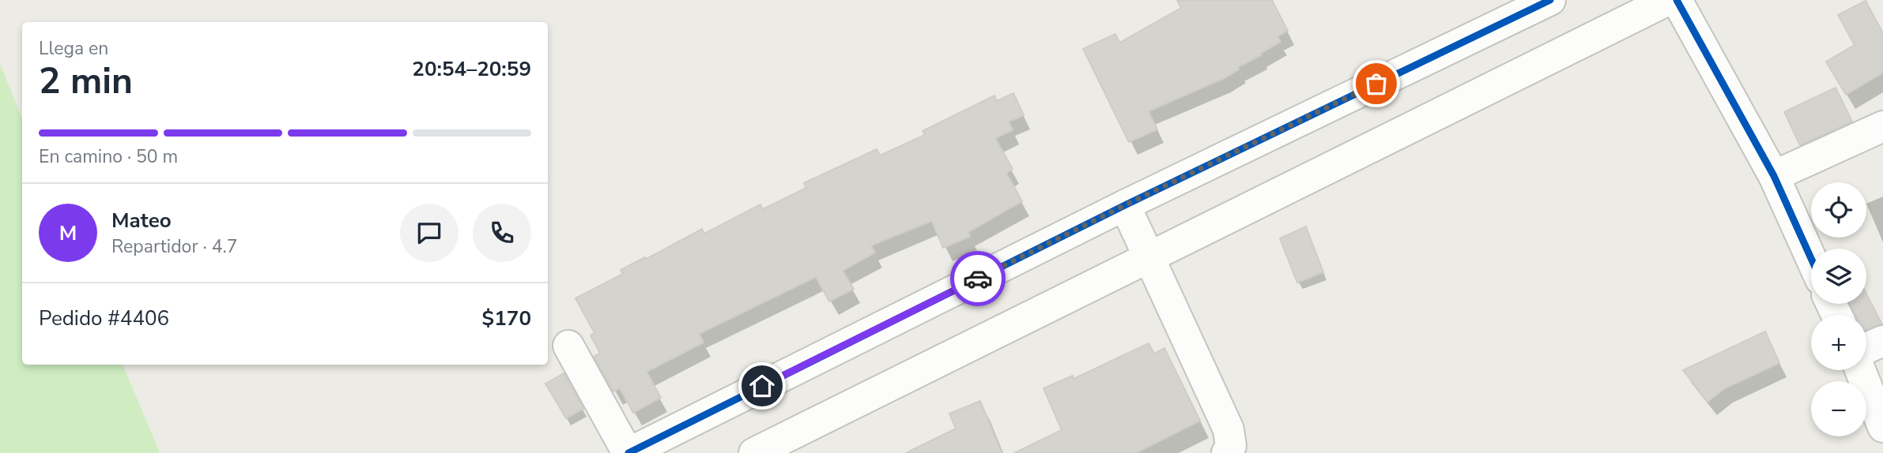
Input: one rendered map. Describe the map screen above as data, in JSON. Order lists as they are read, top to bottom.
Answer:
{
  "page": {
    "heading": ["2 min", "Llega en", "20:54–20:59"],
    "panel": [
      "Mateo",
      "Repartidor · 4.7",
      "Pedido #4406",
      "$170"
    ],
    "bar": "En camino · 50 m",
    "map_buttons": ["+", "−"],
    "round": "M"
  }
}
